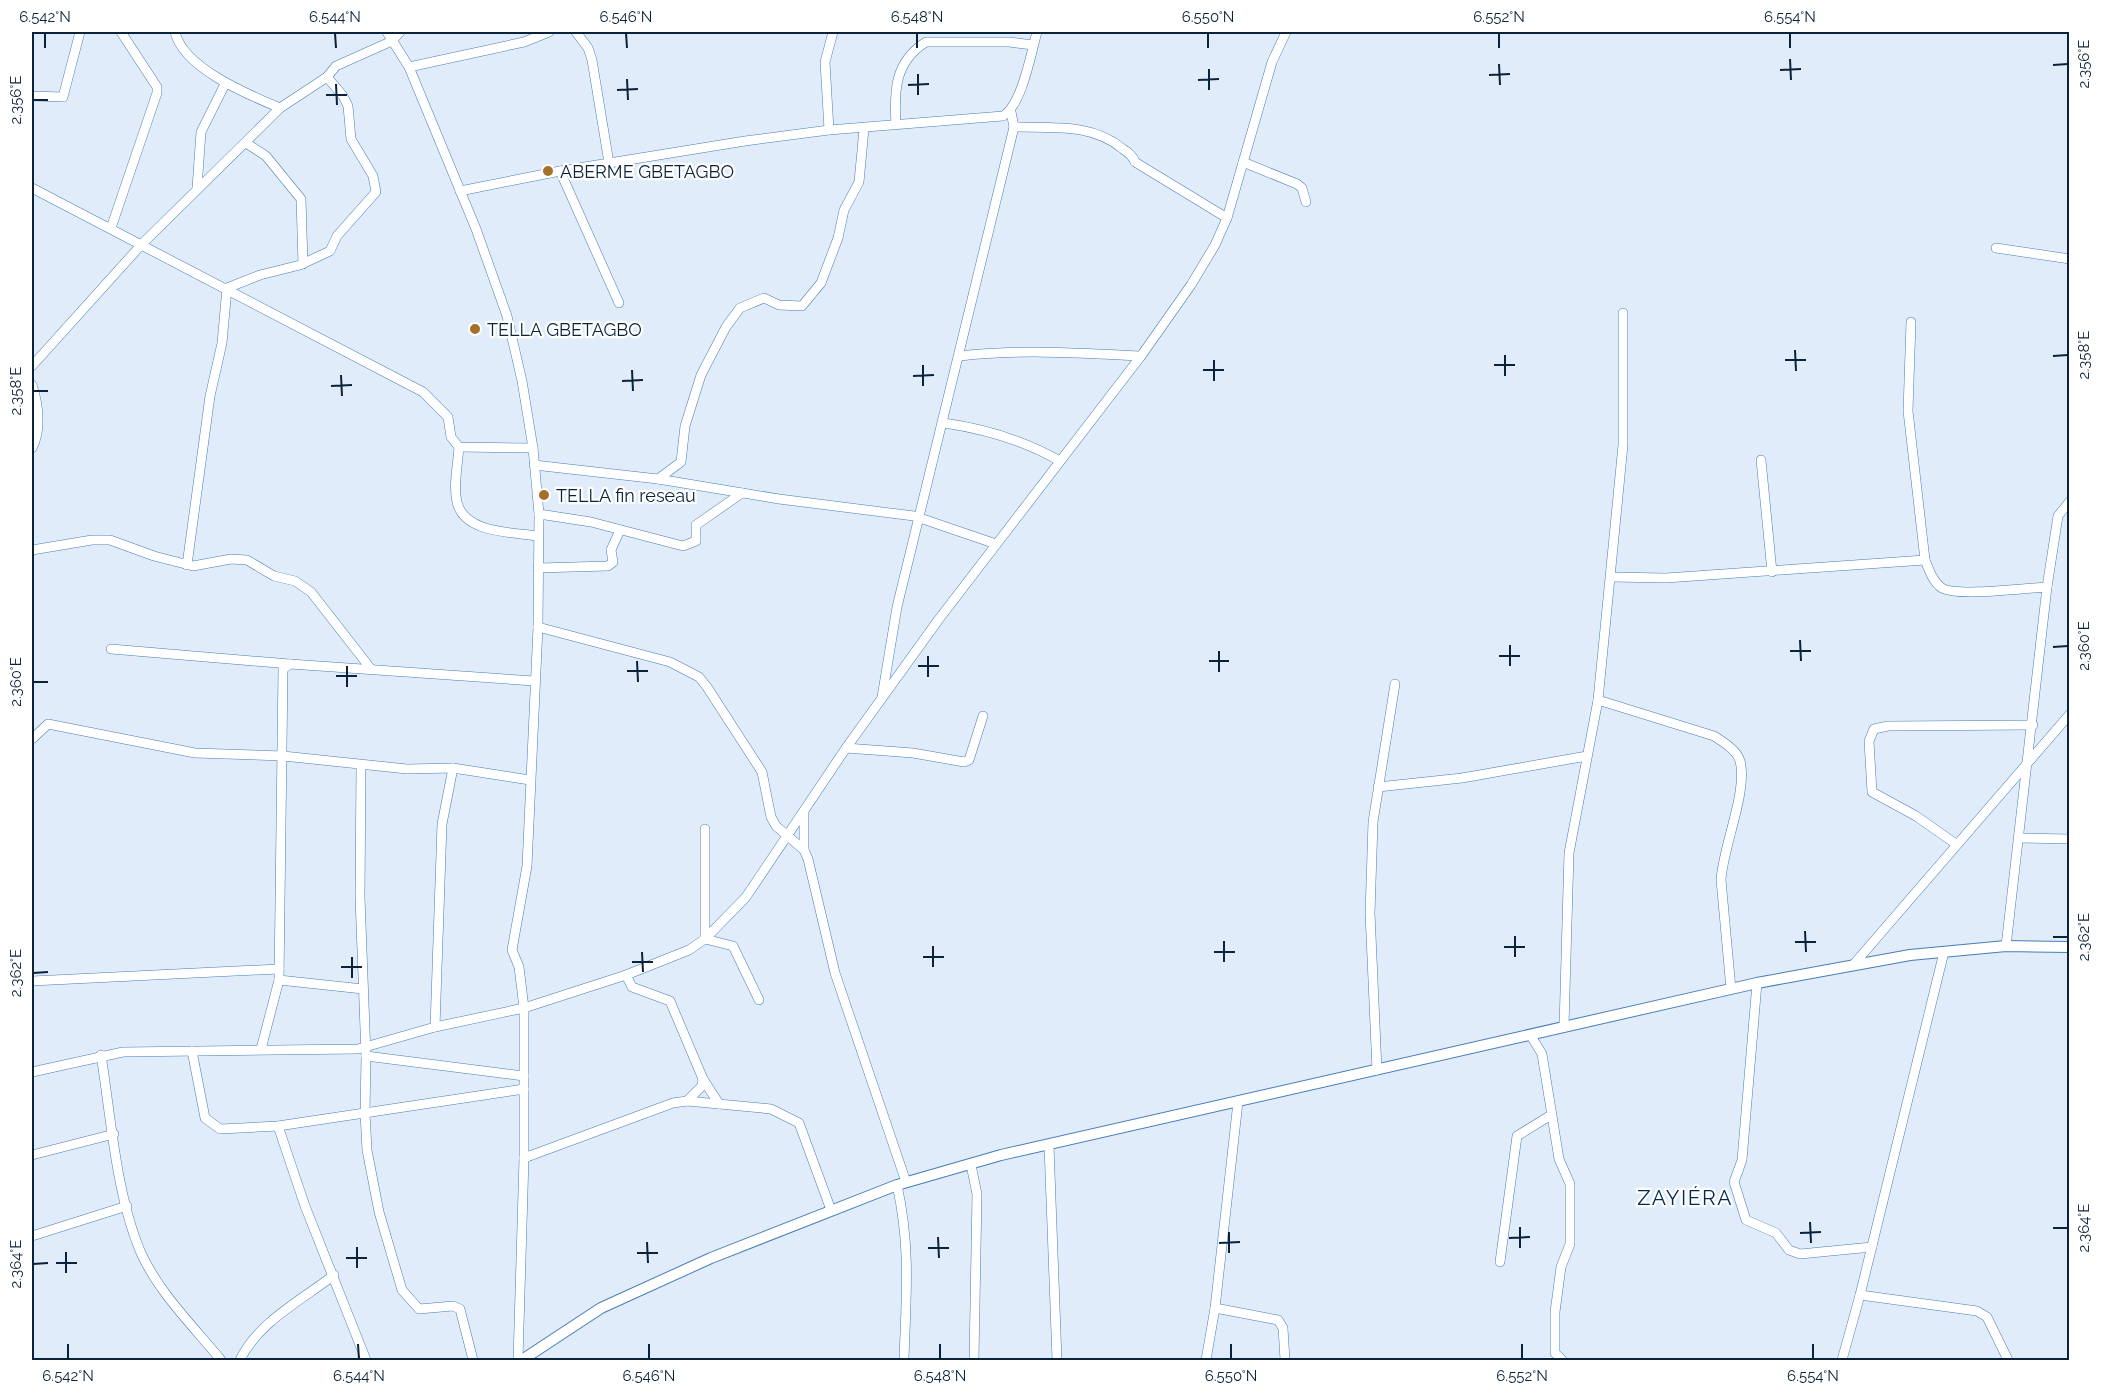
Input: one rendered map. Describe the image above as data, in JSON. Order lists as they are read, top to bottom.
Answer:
{
  "districts": ["ZAYIÉRA"],
  "places": ["ABERME GBETAGBO", "TELLA GBETAGBO", "TELLA fin reseau"],
  "coordinates": [
    "6.542°N",
    "6.544°N",
    "6.546°N",
    "6.548°N",
    "6.550°N",
    "6.552°N",
    "6.554°N",
    "2.356°E",
    "2.358°E",
    "2.360°E",
    "2.362°E",
    "2.364°E"
  ]
}
